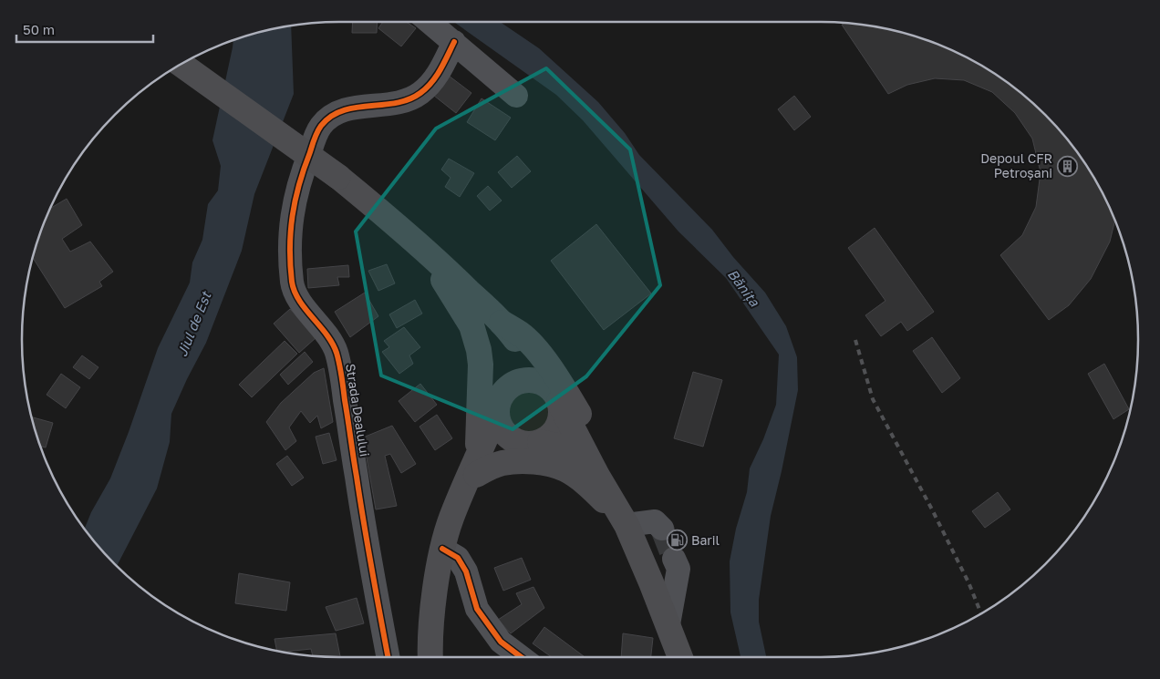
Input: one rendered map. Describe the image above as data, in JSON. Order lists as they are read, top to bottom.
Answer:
{
  "streets": {
    "street": ["Strada Dealului"]
  },
  "water": ["Bănița", "Jiul de Est"],
  "places": {
    "building": ["Depoul CFR Petroșani"],
    "fuel station": ["Baril"]
  },
  "scale_bar": "50 m"
}
